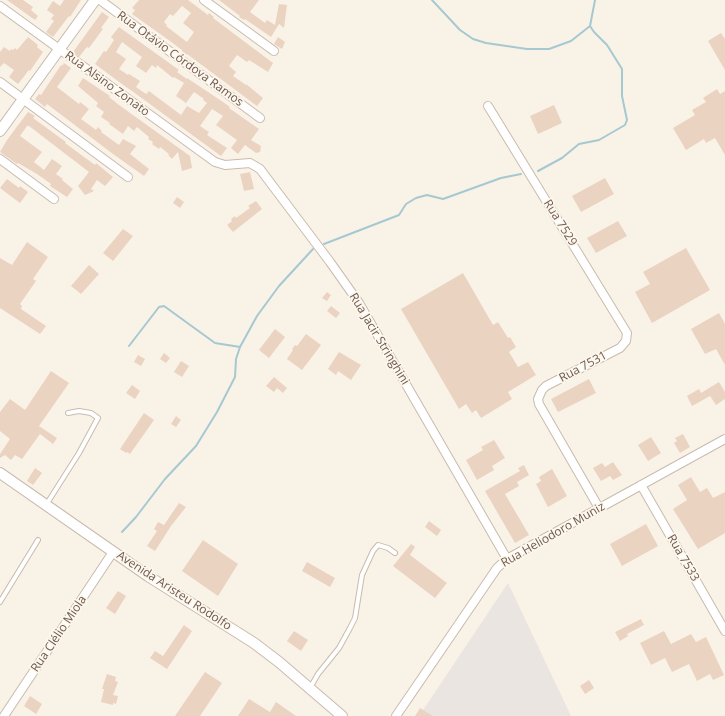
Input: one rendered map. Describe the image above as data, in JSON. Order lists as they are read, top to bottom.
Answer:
{
  "streets": {
    "street": [
      "Rua Otávio Córdova Ramos",
      "Rua Alsino Zonato",
      "Rua 7529",
      "Rua Jacir Stringhini",
      "Rua 7531",
      "Rua Heliodoro Muniz",
      "Rua 7533",
      "Avenida Aristeu Rodolfo",
      "Rua Clélio Miola"
    ]
  },
  "crossings": [
    ["Rua Alsino Zonato", "Rua Jacir Stringhini"],
    ["Rua 7529", "Rua 7531"],
    ["Rua Jacir Stringhini", "Rua Heliodoro Muniz"],
    ["Rua 7531", "Rua Heliodoro Muniz"],
    ["Rua Heliodoro Muniz", "Rua 7533"],
    ["Avenida Aristeu Rodolfo", "Rua Clélio Miola"]
  ]
}
